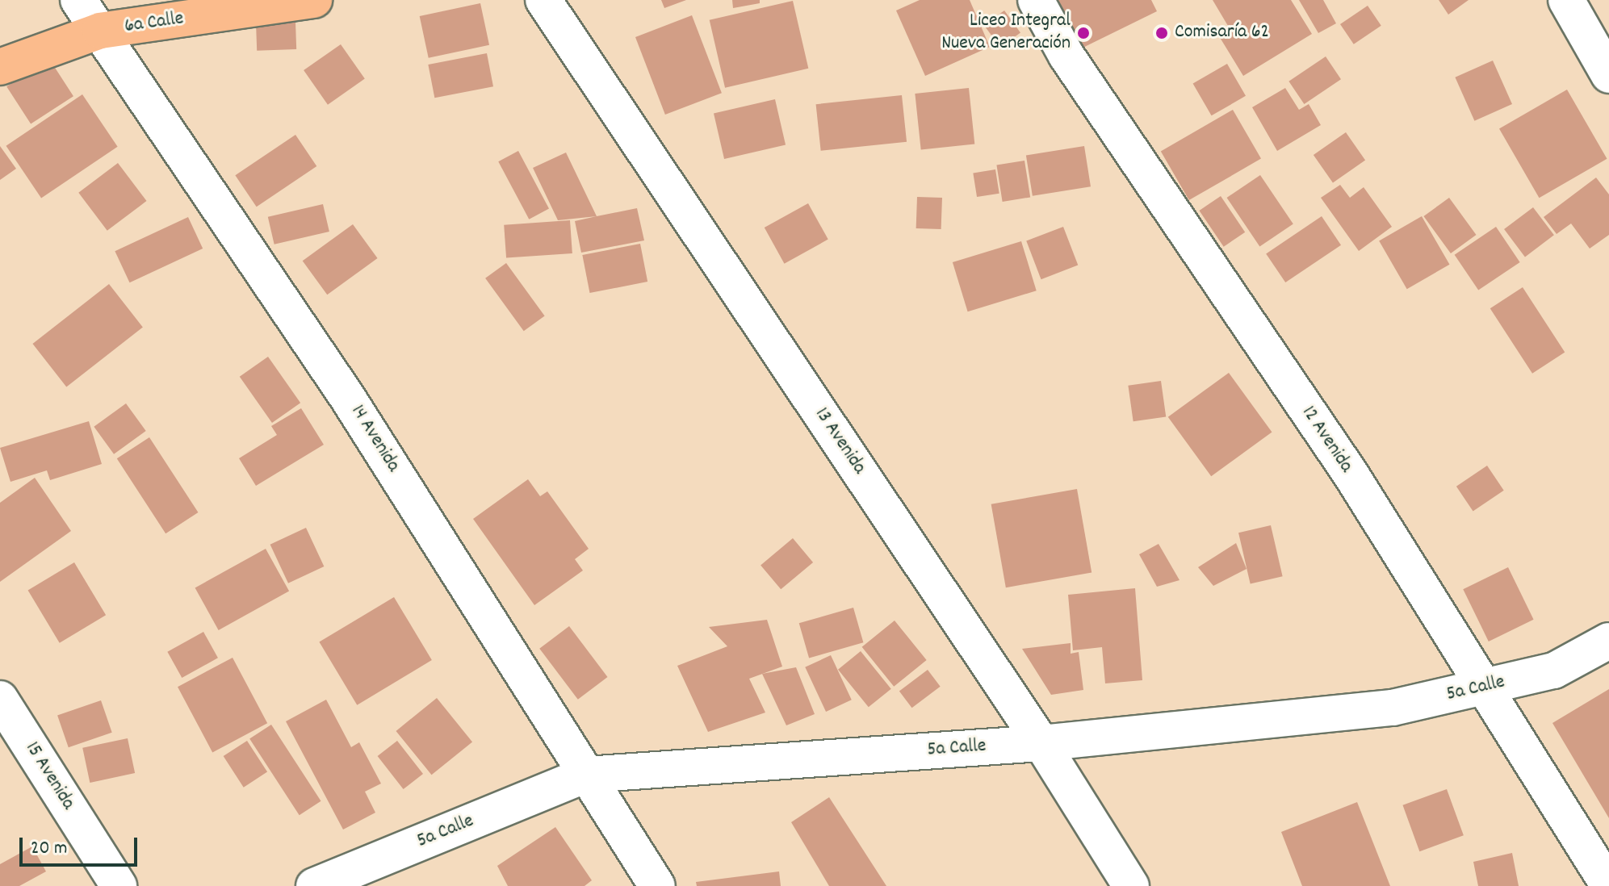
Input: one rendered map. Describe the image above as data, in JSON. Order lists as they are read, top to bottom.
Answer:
{
  "streets": {
    "main road": ["6a Calle"],
    "street": [
      "14 Avenida",
      "12 Avenida",
      "13 Avenida",
      "5a Calle",
      "15 Avenida"
    ]
  },
  "crossings": [
    ["6a Calle", "14 Avenida"],
    ["14 Avenida", "5a Calle"],
    ["12 Avenida", "5a Calle"],
    ["13 Avenida", "5a Calle"]
  ],
  "places": ["Liceo Integral Nueva Generación", "Comisaría 62"],
  "scale_bar": "20 m"
}
